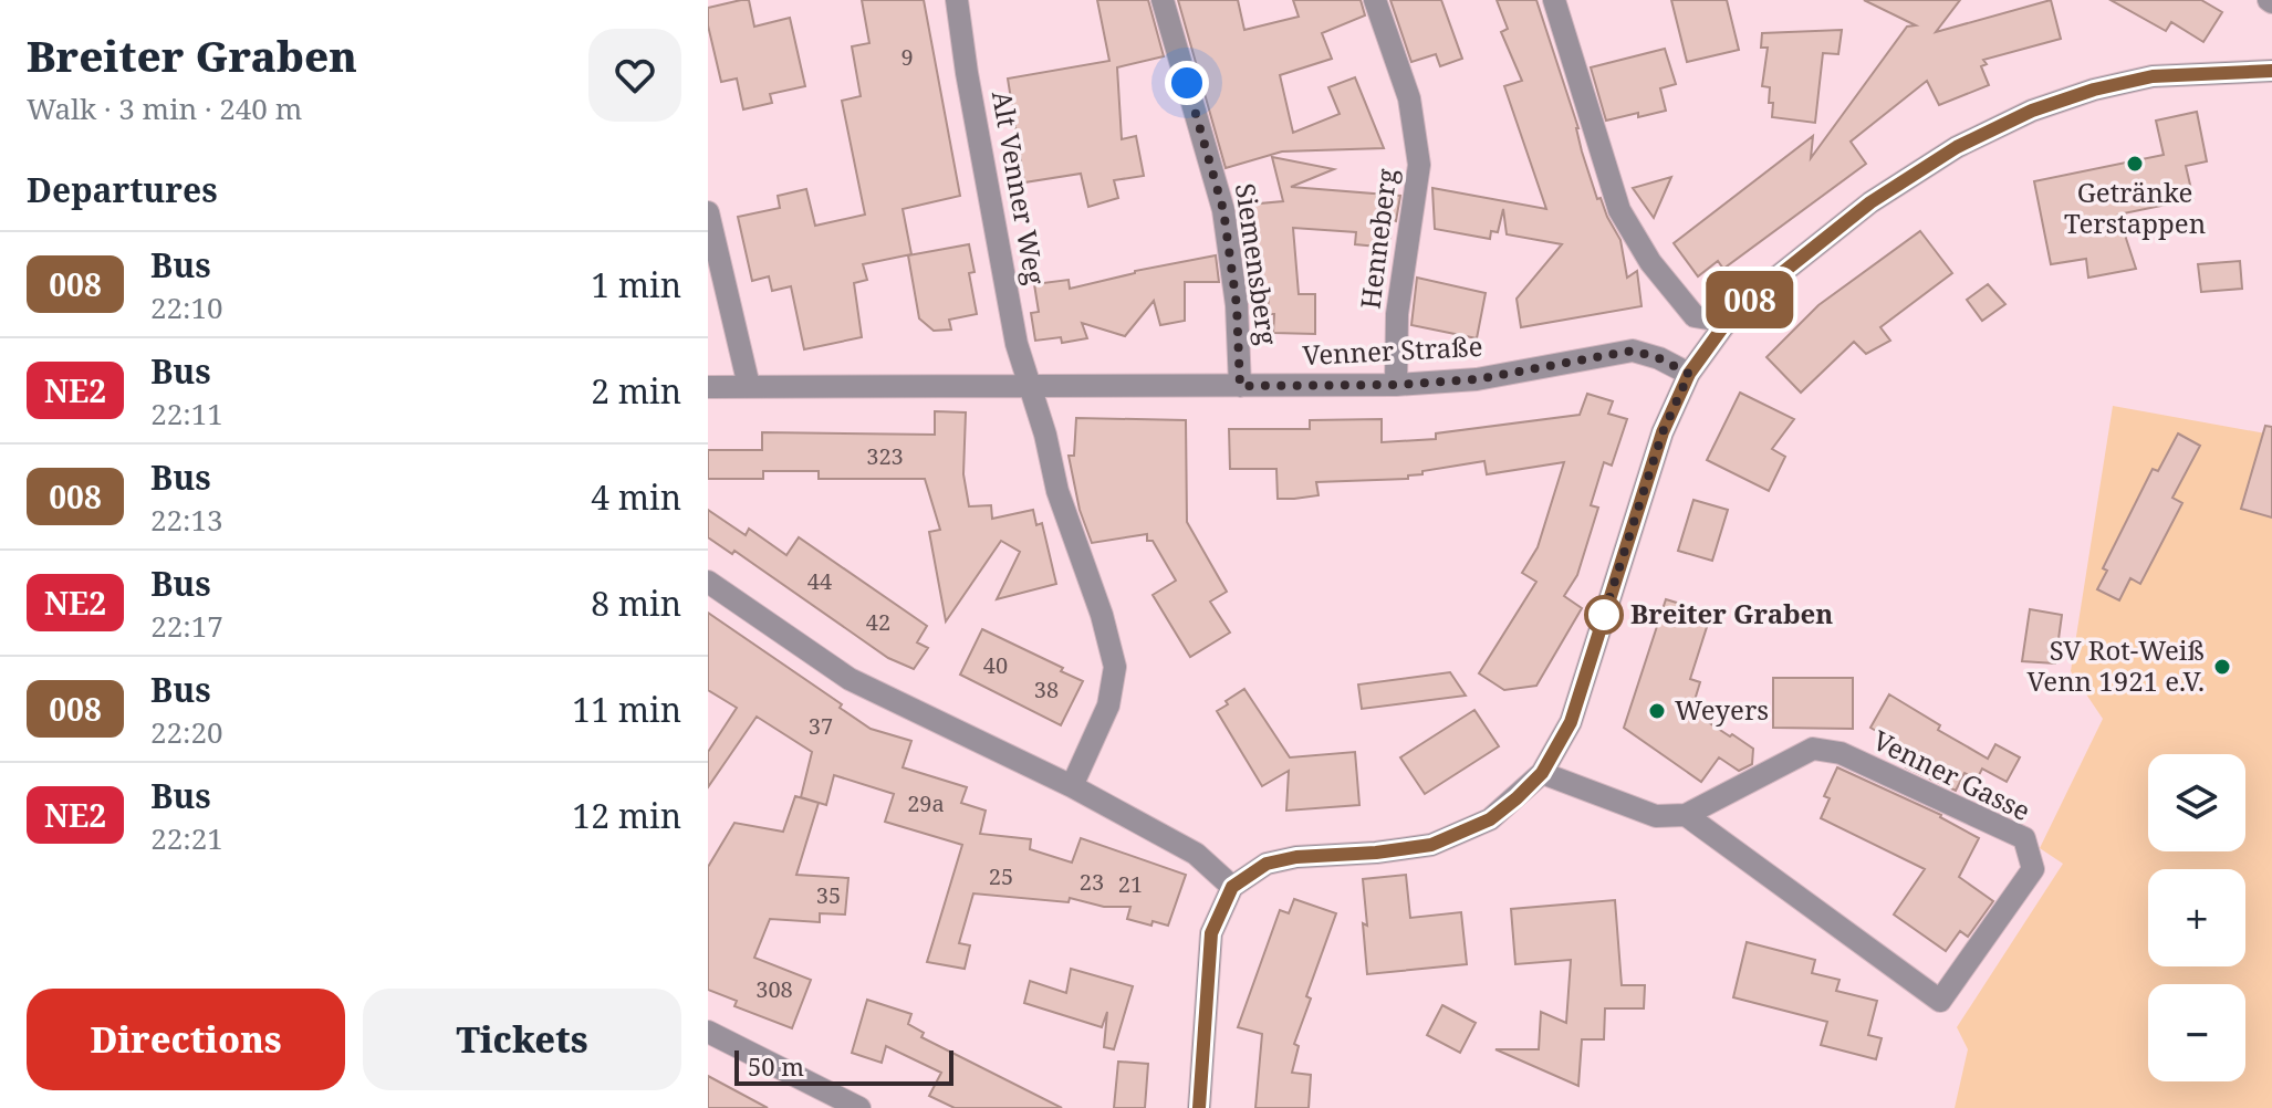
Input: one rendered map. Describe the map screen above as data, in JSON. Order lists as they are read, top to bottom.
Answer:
{
  "streets": {
    "street": [
      "Alt Venner Weg",
      "Henneberg",
      "Siemensberg",
      "Venner Straße",
      "Venner Gasse"
    ]
  },
  "crossings": [
    ["Alt Venner Weg", "Venner Straße"],
    ["Henneberg", "Venner Straße"],
    ["Siemensberg", "Venner Straße"]
  ],
  "places": [
    "Getränke Terstappen",
    "Breiter Graben",
    "SV Rot-Weiß Venn 1921 e.V.",
    "Weyers"
  ],
  "lines": ["bus line 008"],
  "house_numbers": [
    "9",
    "323",
    "44",
    "42",
    "40",
    "38",
    "37",
    "29a",
    "25",
    "23",
    "21",
    "35",
    "308"
  ],
  "scale_bar": "50 m",
  "page": {
    "heading": [
      ["Breiter Graben", "Walk · 3 min · 240 m"],
      "Departures"
    ],
    "on_map": "008",
    "list": [
      {
        "mark": "008",
        "name": "Bus",
        "note": "22:10",
        "value": "1 min"
      },
      {
        "mark": "NE2",
        "name": "Bus",
        "note": "22:11",
        "value": "2 min"
      },
      {
        "mark": "008",
        "name": "Bus",
        "note": "22:13",
        "value": "4 min"
      },
      {
        "mark": "NE2",
        "name": "Bus",
        "note": "22:17",
        "value": "8 min"
      },
      {
        "mark": "008",
        "name": "Bus",
        "note": "22:20",
        "value": "11 min"
      },
      {
        "mark": "NE2",
        "name": "Bus",
        "note": "22:21",
        "value": "12 min"
      }
    ],
    "map_buttons": ["+", "−"],
    "buttons": ["Directions", "Tickets"],
    "scale": "50 m"
  }
}
